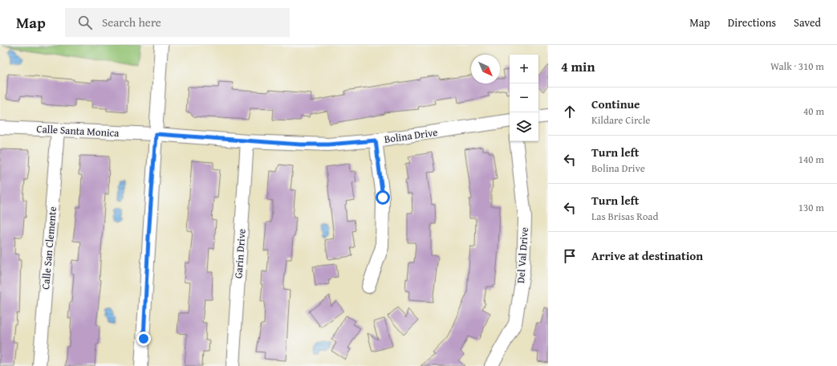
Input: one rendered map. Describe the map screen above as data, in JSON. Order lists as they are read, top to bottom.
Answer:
{
  "streets": {
    "street": [
      "Calle Santa Monica",
      "Bolina Drive",
      "Calle San Clemente",
      "Garin Drive",
      "Del Val Drive"
    ]
  },
  "crossings": [
    ["Calle Santa Monica", "Bolina Drive"],
    ["Calle Santa Monica", "Calle San Clemente"],
    ["Bolina Drive", "Garin Drive"]
  ],
  "north": "bottom right",
  "page": {
    "header": "Map",
    "search": "Search here",
    "nav": ["Map", "Directions", "Saved"],
    "heading": ["4 min", "Walk · 310 m"],
    "map_buttons": ["+", "−"],
    "list": [
      ["Continue", "Kildare Circle", "40 m"],
      ["Turn left", "Bolina Drive", "140 m"],
      ["Turn left", "Las Brisas Road", "130 m"],
      "Arrive at destination"
    ]
  }
}
